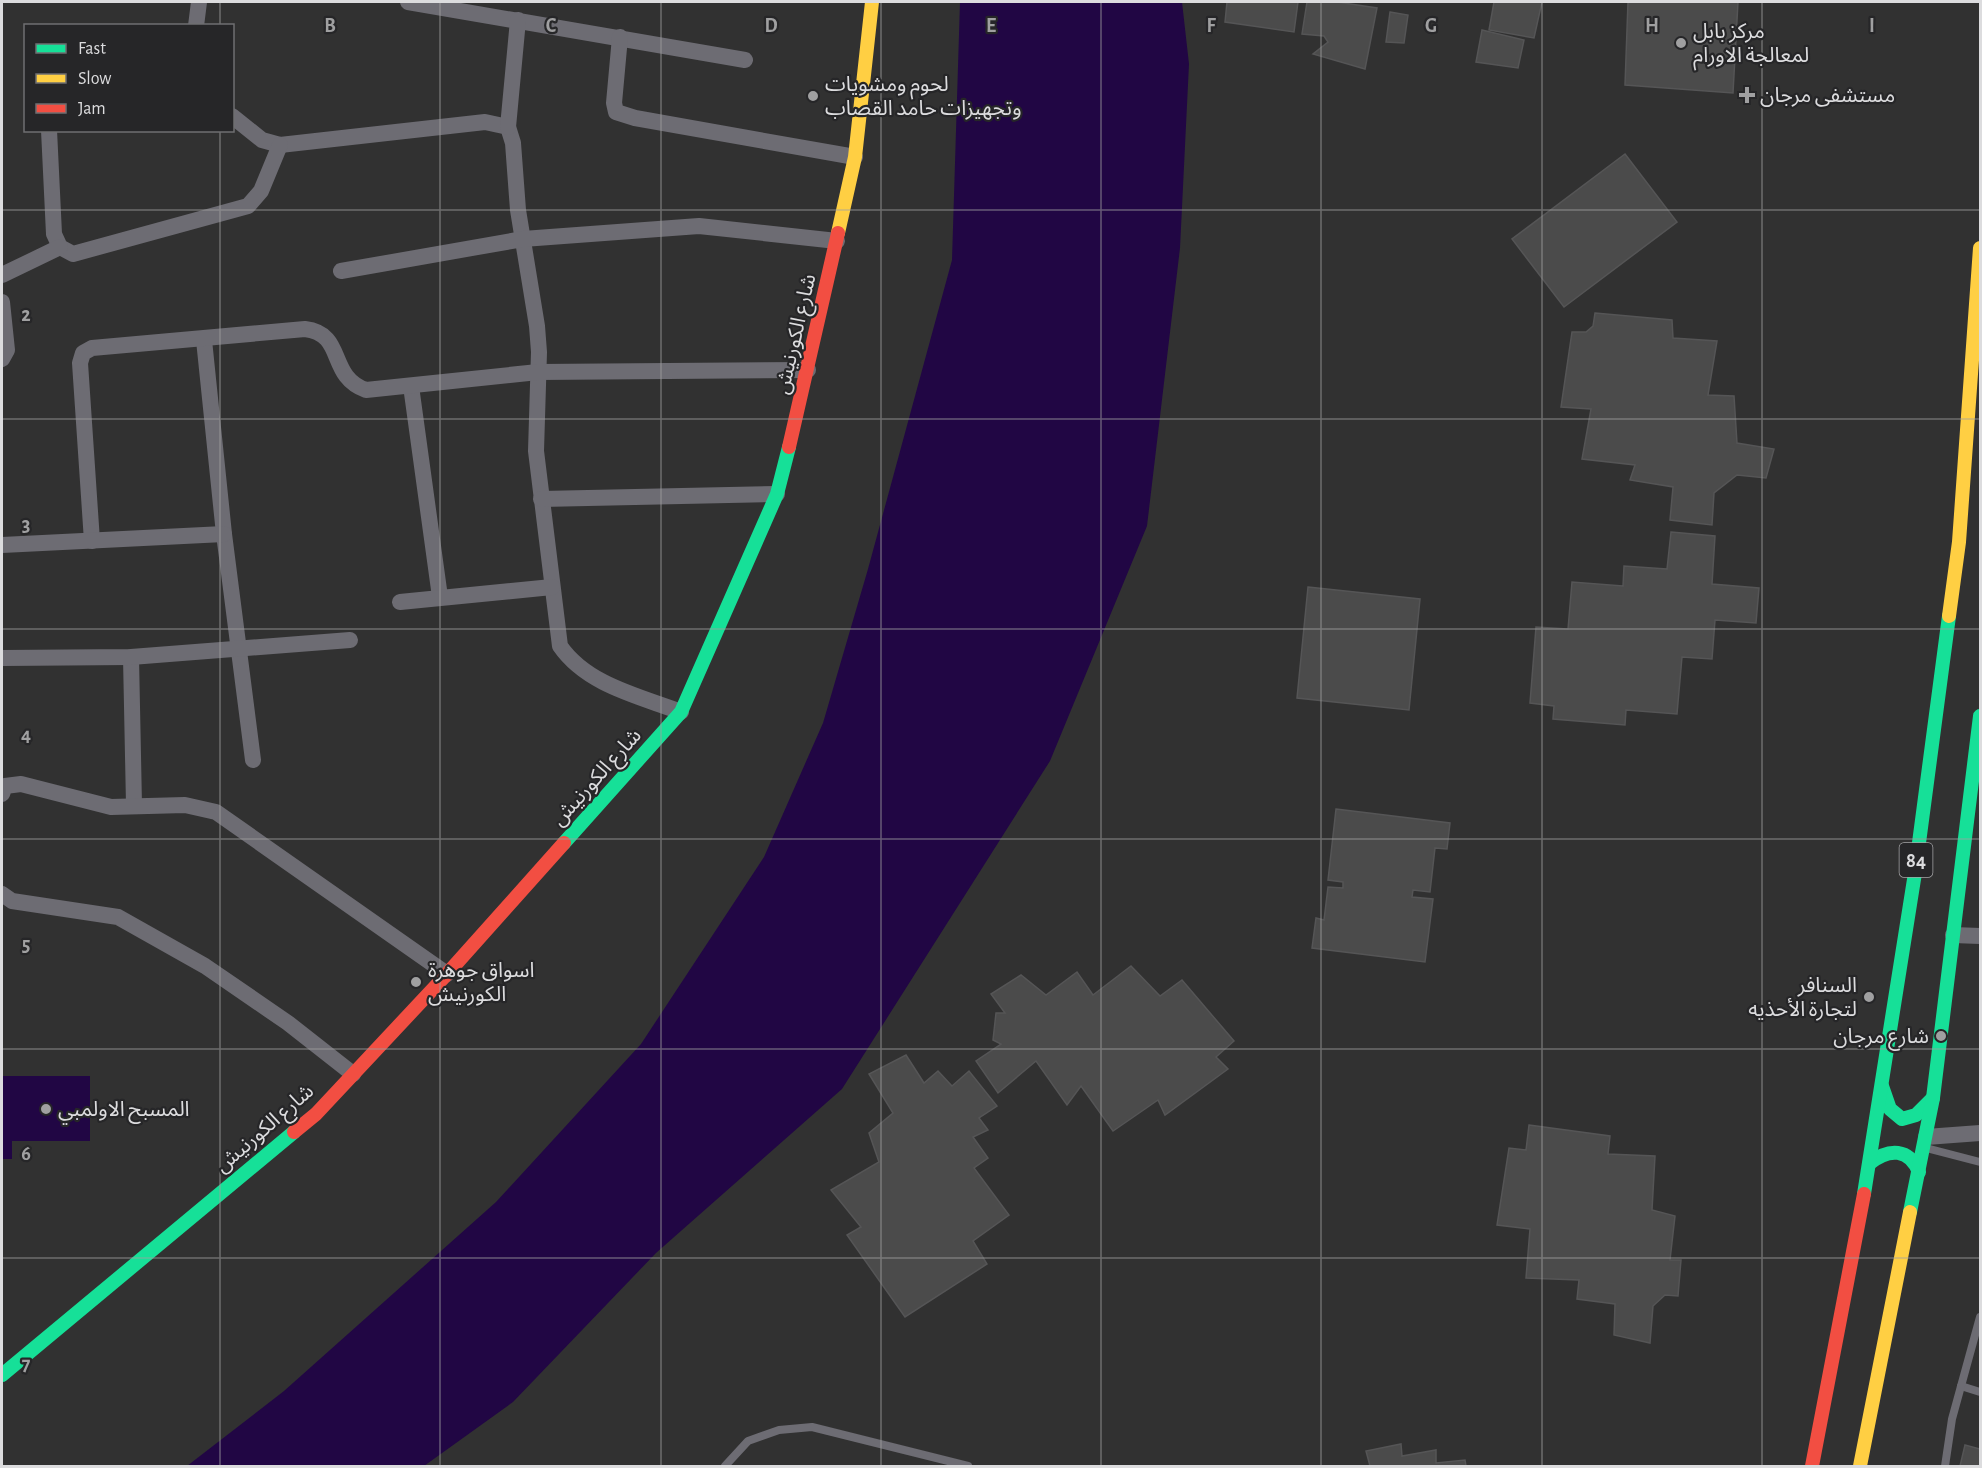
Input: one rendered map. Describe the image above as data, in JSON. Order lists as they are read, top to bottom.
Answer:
{
  "streets": {
    "main road": ["شارع الكورنيش", "84"]
  },
  "places": {
    "other": [
      "مركز بابل لمعالجة الاورام",
      "لحوم ومشويات وتجهيزات حامد القصاب",
      "اسواق جوهرة الكورنيش",
      "السنافر لتجارة الأحذيه",
      "شارع مرجان",
      "المسبح الاولمبي"
    ],
    "health": ["مستشفى مرجان"]
  },
  "legend": ["Fast", "Slow", "Jam"],
  "grid": {
    "columns": [
      "B",
      "C",
      "D",
      "E",
      "F",
      "G",
      "H",
      "I"
    ],
    "rows": [
      "2",
      "3",
      "4",
      "5",
      "6",
      "7"
    ]
  }
}
